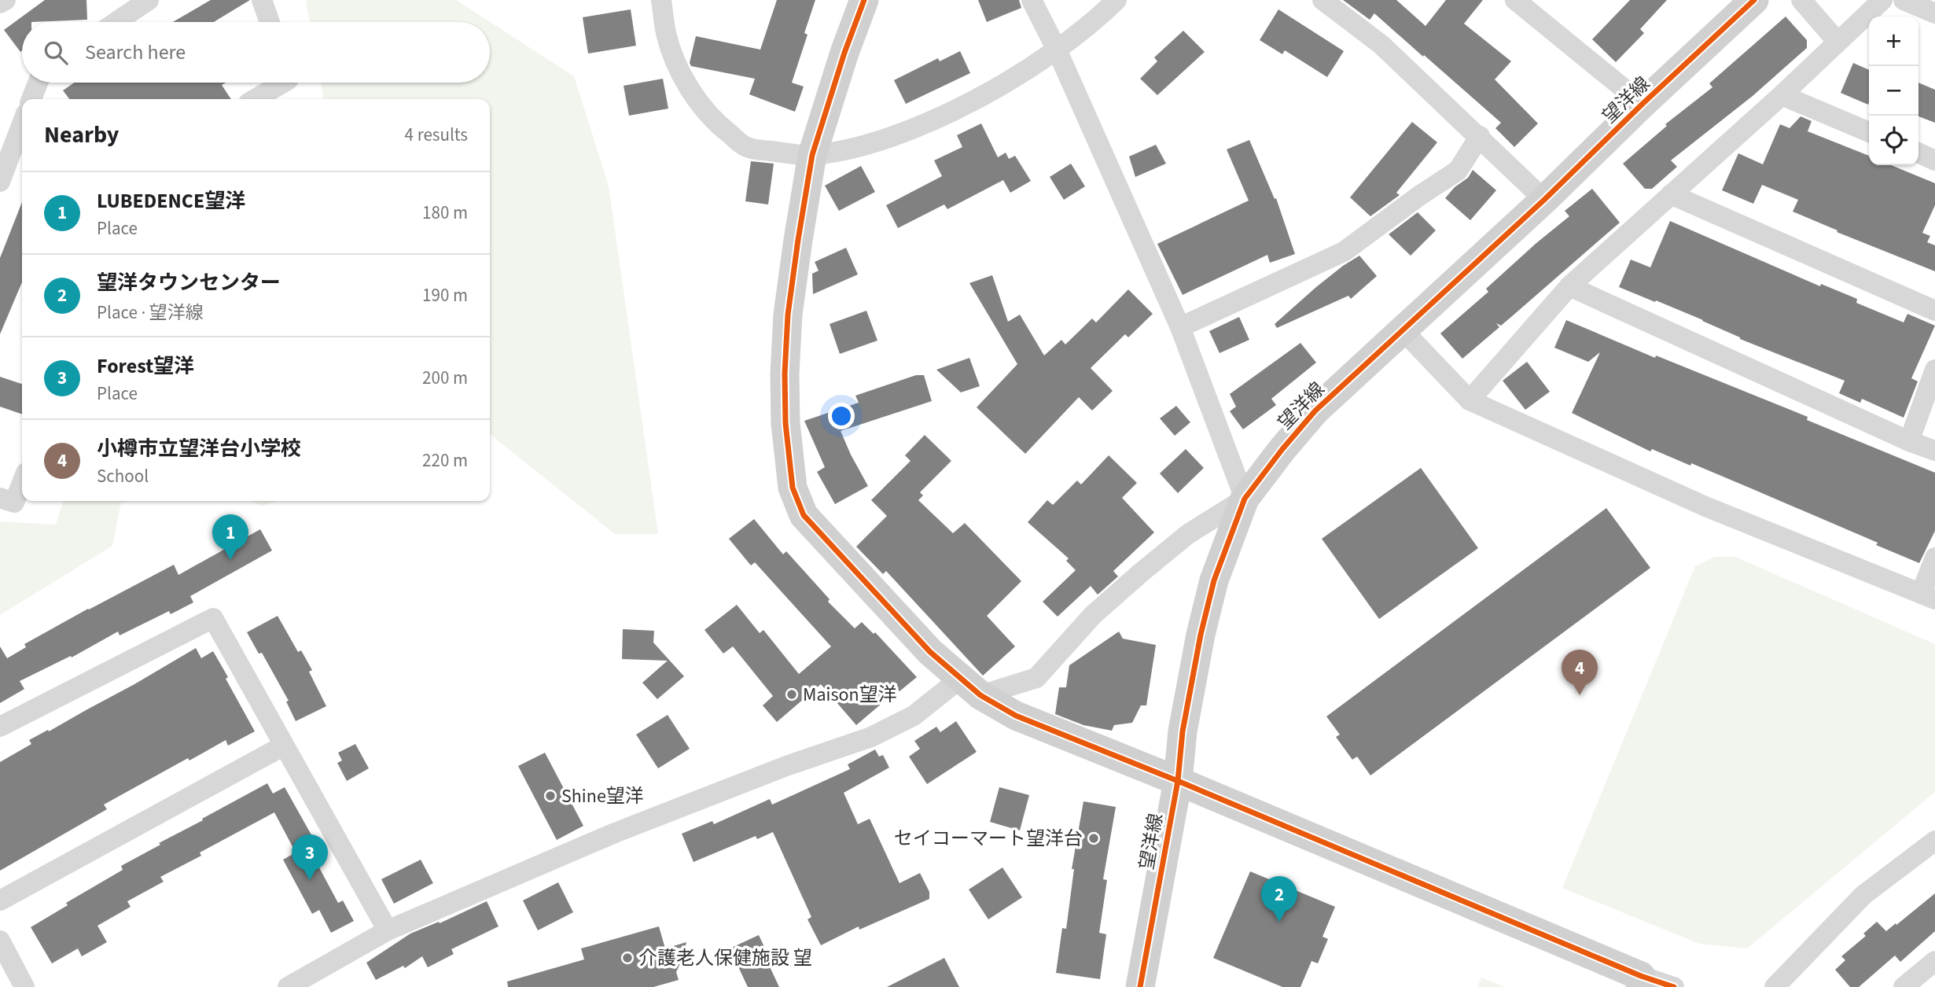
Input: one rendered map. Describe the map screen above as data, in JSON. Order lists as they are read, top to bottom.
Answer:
{
  "streets": {
    "street": ["望洋線"]
  },
  "places": [
    "Maison望洋",
    "Shine望洋",
    "セイコーマート望洋台",
    "介護老人保健施設 望"
  ],
  "page": {
    "map_buttons": ["+", "−"],
    "search": "Search here",
    "heading": ["Nearby", "4 results"],
    "list": [
      {
        "mark": "1",
        "name": "LUBEDENCE望洋",
        "note": "Place",
        "value": "180 m"
      },
      {
        "mark": "2",
        "name": "望洋タウンセンター",
        "note": "Place · 望洋線",
        "value": "190 m"
      },
      {
        "mark": "3",
        "name": "Forest望洋",
        "note": "Place",
        "value": "200 m"
      },
      {
        "mark": "4",
        "name": "小樽市立望洋台小学校",
        "note": "School",
        "value": "220 m"
      }
    ],
    "pins": [
      "1",
      "4",
      "3",
      "2"
    ]
  }
}
